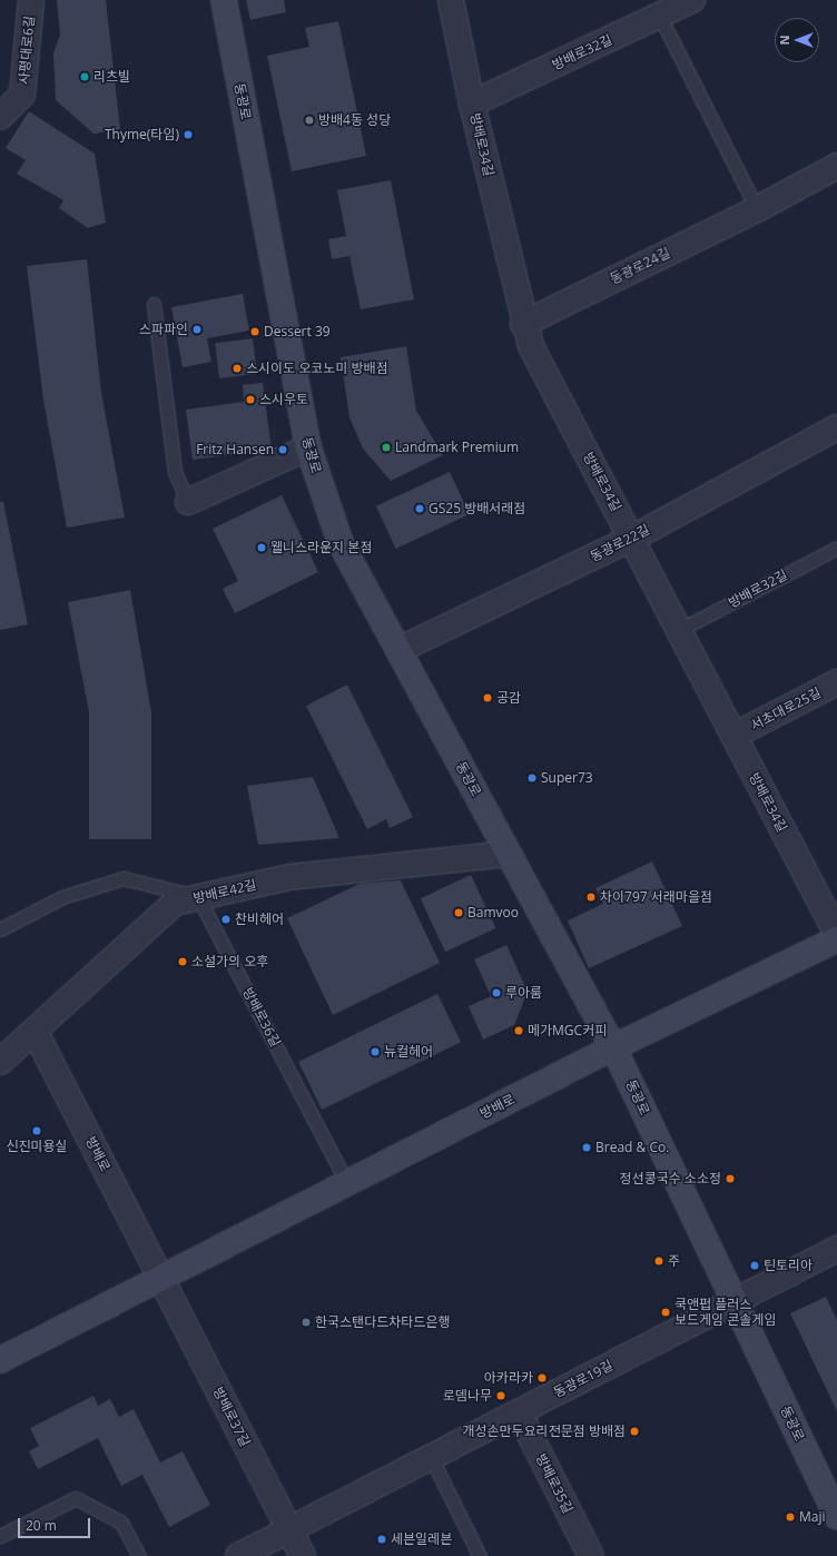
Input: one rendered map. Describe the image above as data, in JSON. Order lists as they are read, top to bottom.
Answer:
{
  "streets": {
    "street": [
      "사평대로6길",
      "방배로32길",
      "동광로",
      "방배로34길",
      "동광로24길",
      "동광로22길",
      "서초대로25길",
      "방배로42길",
      "방배로",
      "동광로19길",
      "방배로37길",
      "방배로35길"
    ],
    "lane": ["방배로36길"]
  },
  "crossings": [
    ["방배로32길", "방배로34길"],
    ["동광로", "동광로22길"],
    ["동광로", "방배로42길"],
    ["동광로", "방배로"],
    ["동광로", "동광로19길"],
    ["방배로34길", "동광로24길"],
    ["방배로34길", "동광로22길"],
    ["방배로34길", "서초대로25길"],
    ["방배로42길", "방배로36길"],
    ["방배로42길", "방배로"],
    ["방배로36길", "방배로"],
    ["방배로", "방배로37길"],
    ["동광로19길", "방배로37길"],
    ["동광로19길", "방배로35길"]
  ],
  "places": [
    "리츠빌",
    "방배4동 성당",
    "Thyme(타임)",
    "스파파인",
    "Dessert 39",
    "스시이도 오코노미 방배점",
    "스시우토",
    "Landmark Premium",
    "Fritz Hansen",
    "GS25 방배서래점",
    "웰니스라운지 본점",
    "공감",
    "Super73",
    "차이797 서래마을점",
    "Bamvoo",
    "찬비헤어",
    "소설가의 오후",
    "루아룸",
    "메가MGC커피",
    "뉴컬헤어",
    "신진미용실",
    "Bread & Co.",
    "정선콩국수 소소정",
    "주",
    "틴토리아",
    "쿡앤펍 플러스 보드게임 콘솔게임",
    "한국스탠다드차타드은행",
    "아카라카",
    "로뎀나무",
    "개성손만두요리전문점 방배점",
    "Maji",
    "세븐일레븐"
  ],
  "scale_bar": "20 m",
  "north": "left"
}
